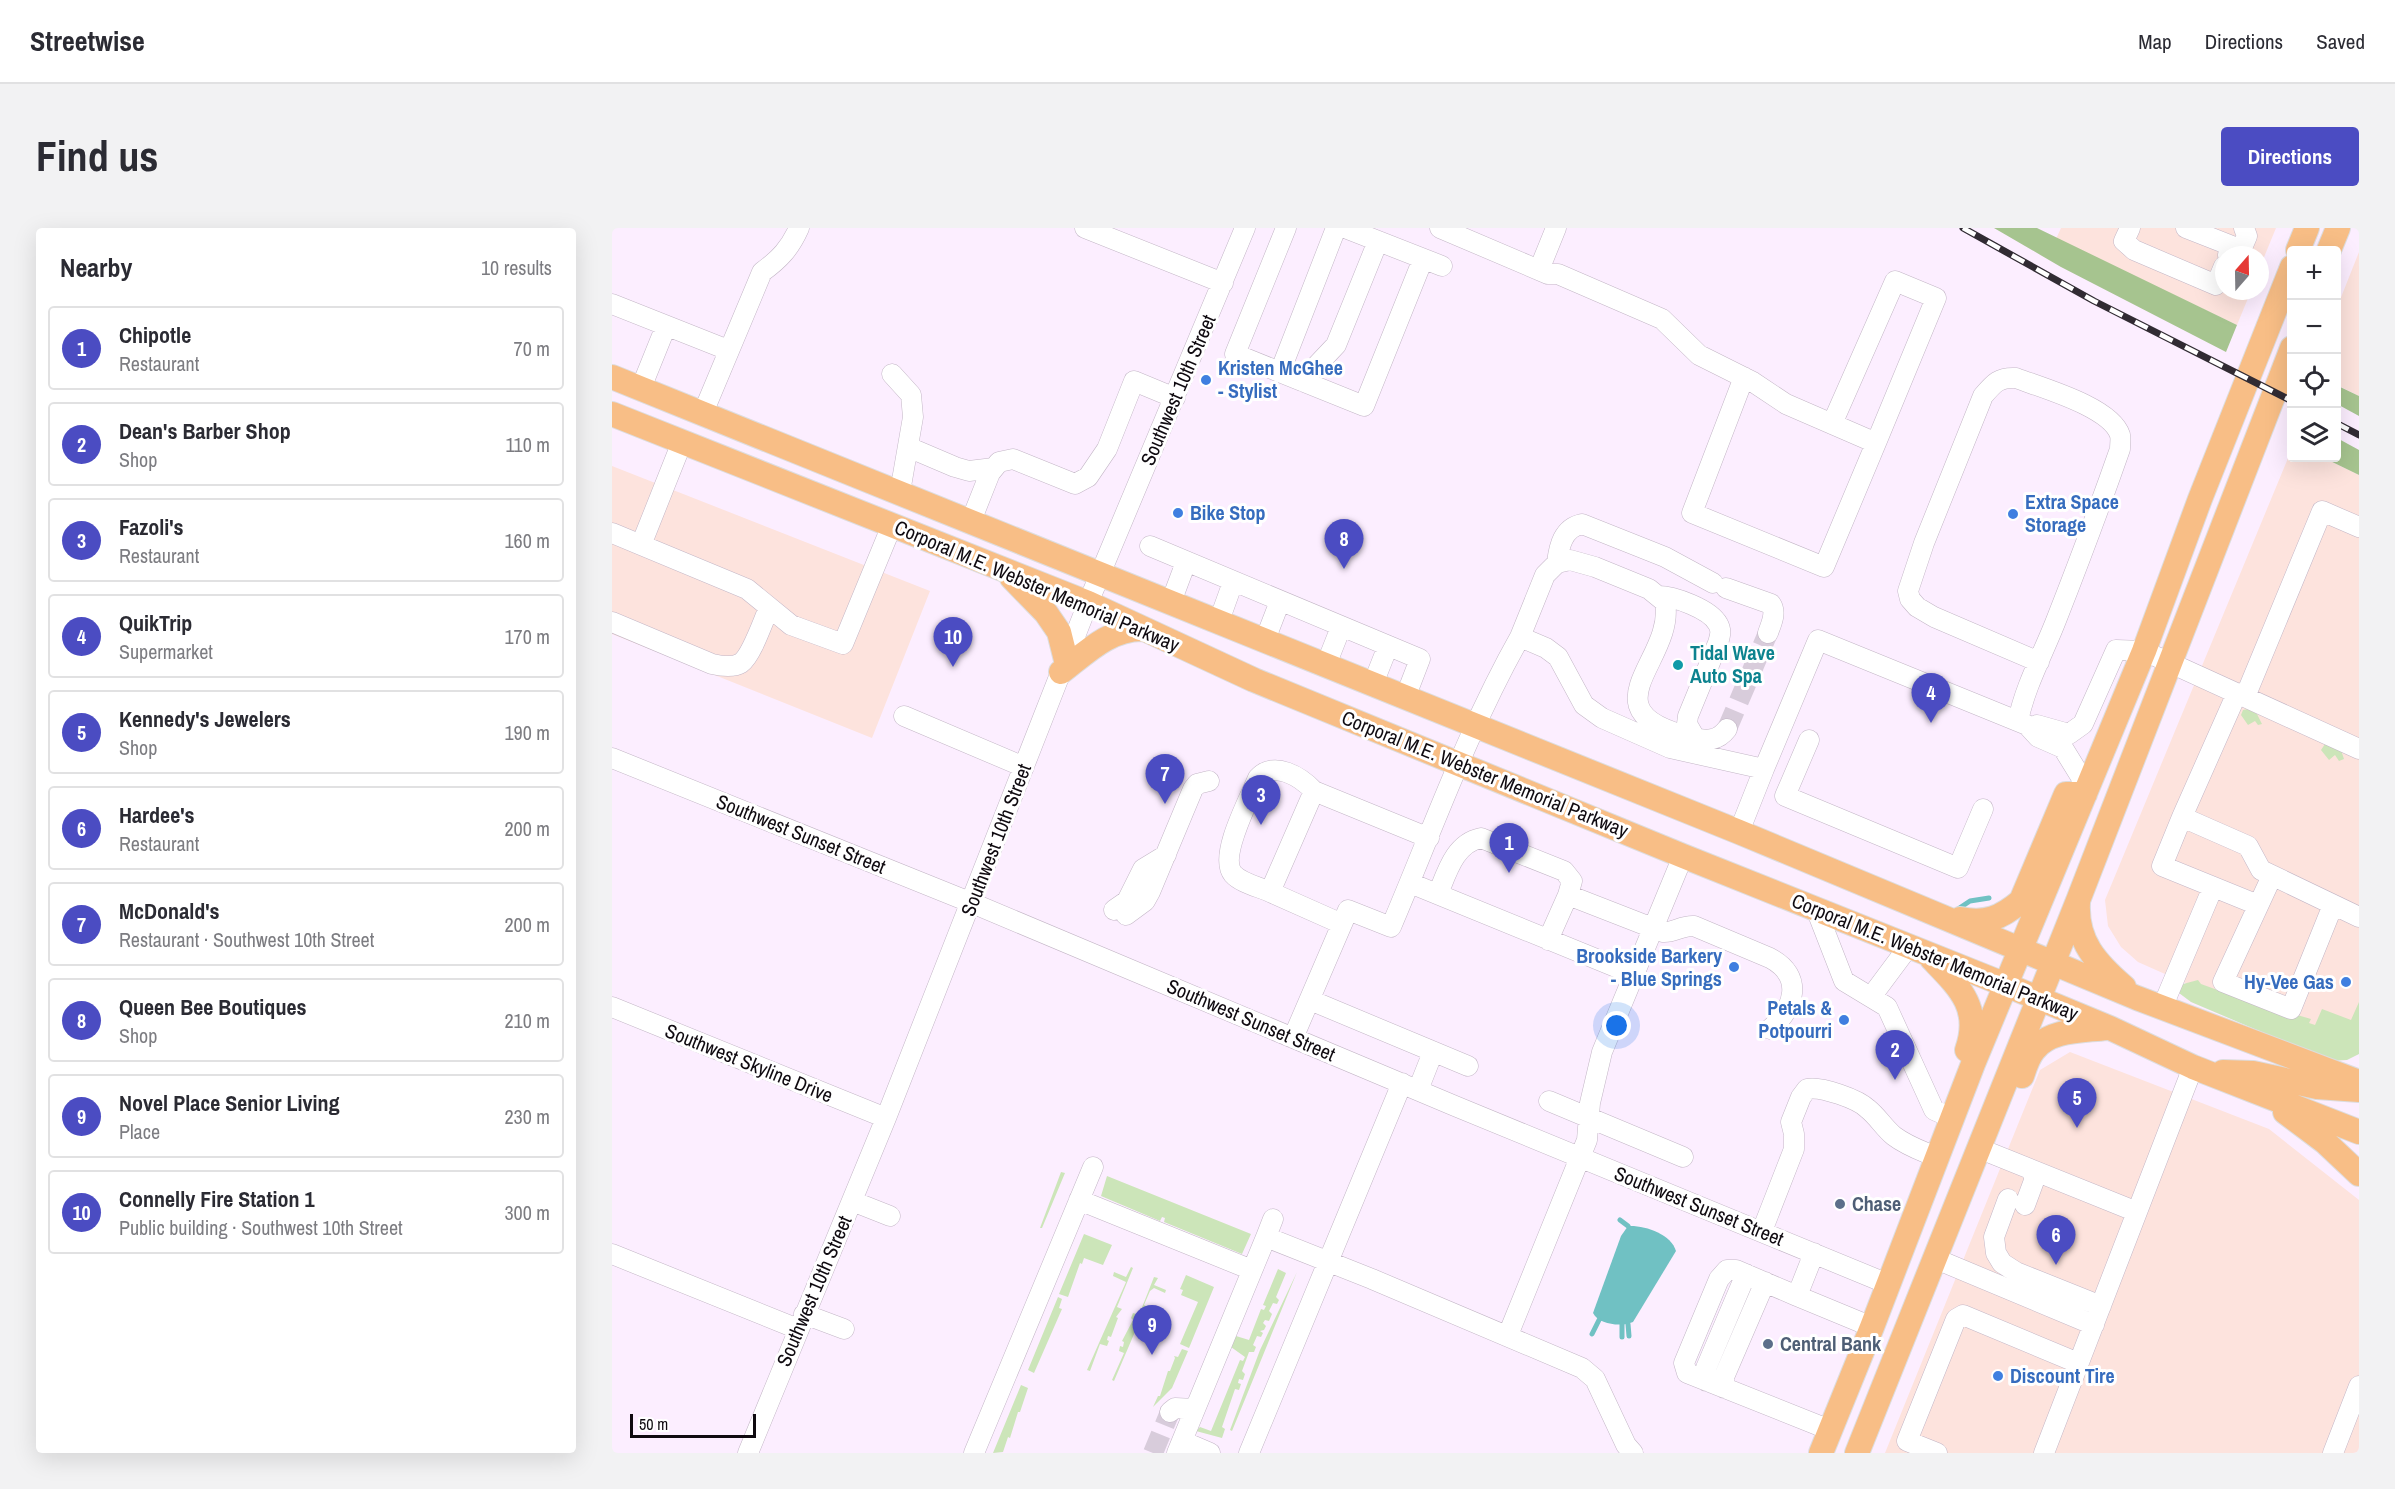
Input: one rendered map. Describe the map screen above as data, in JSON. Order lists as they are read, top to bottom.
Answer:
{
  "streets": {
    "main road": ["Corporal M.E. Webster Memorial Parkway"],
    "street": ["Southwest 10th Street", "Southwest Sunset Street", "Southwest Skyline Drive"]
  },
  "crossings": [
    ["Southwest 10th Street", "Corporal M.E. Webster Memorial Parkway"],
    ["Southwest 10th Street", "Southwest Sunset Street"],
    ["Southwest 10th Street", "Southwest Skyline Drive"]
  ],
  "places": [
    "Kristen McGhee - Stylist",
    "Bike Stop",
    "Extra Space Storage",
    "Tidal Wave Auto Spa",
    "Brookside Barkery - Blue Springs",
    "Hy-Vee Gas",
    "Petals & Potpourri",
    "Chase",
    "Central Bank",
    "Discount Tire"
  ],
  "scale_bar": "50 m",
  "north": "top",
  "page": {
    "header": "Streetwise",
    "nav": ["Map", "Directions", "Saved"],
    "buttons": "Directions",
    "title": "Find us",
    "heading": ["Nearby", "10 results"],
    "map_buttons": ["+", "−"],
    "list": [
      {
        "mark": "1",
        "name": "Chipotle",
        "note": "Restaurant",
        "value": "70 m"
      },
      {
        "mark": "2",
        "name": "Dean's Barber Shop",
        "note": "Shop",
        "value": "110 m"
      },
      {
        "mark": "3",
        "name": "Fazoli's",
        "note": "Restaurant",
        "value": "160 m"
      },
      {
        "mark": "4",
        "name": "QuikTrip",
        "note": "Supermarket",
        "value": "170 m"
      },
      {
        "mark": "5",
        "name": "Kennedy's Jewelers",
        "note": "Shop",
        "value": "190 m"
      },
      {
        "mark": "6",
        "name": "Hardee's",
        "note": "Restaurant",
        "value": "200 m"
      },
      {
        "mark": "7",
        "name": "McDonald's",
        "note": "Restaurant · Southwest 10th Street",
        "value": "200 m"
      },
      {
        "mark": "8",
        "name": "Queen Bee Boutiques",
        "note": "Shop",
        "value": "210 m"
      },
      {
        "mark": "9",
        "name": "Novel Place Senior Living",
        "note": "Place",
        "value": "230 m"
      },
      {
        "mark": "10",
        "name": "Connelly Fire Station 1",
        "note": "Public building · Southwest 10th Street",
        "value": "300 m"
      }
    ],
    "pins": [
      "8",
      "10",
      "4",
      "7",
      "3",
      "1",
      "2",
      "5",
      "6",
      "9"
    ],
    "scale": "50 m"
  }
}
